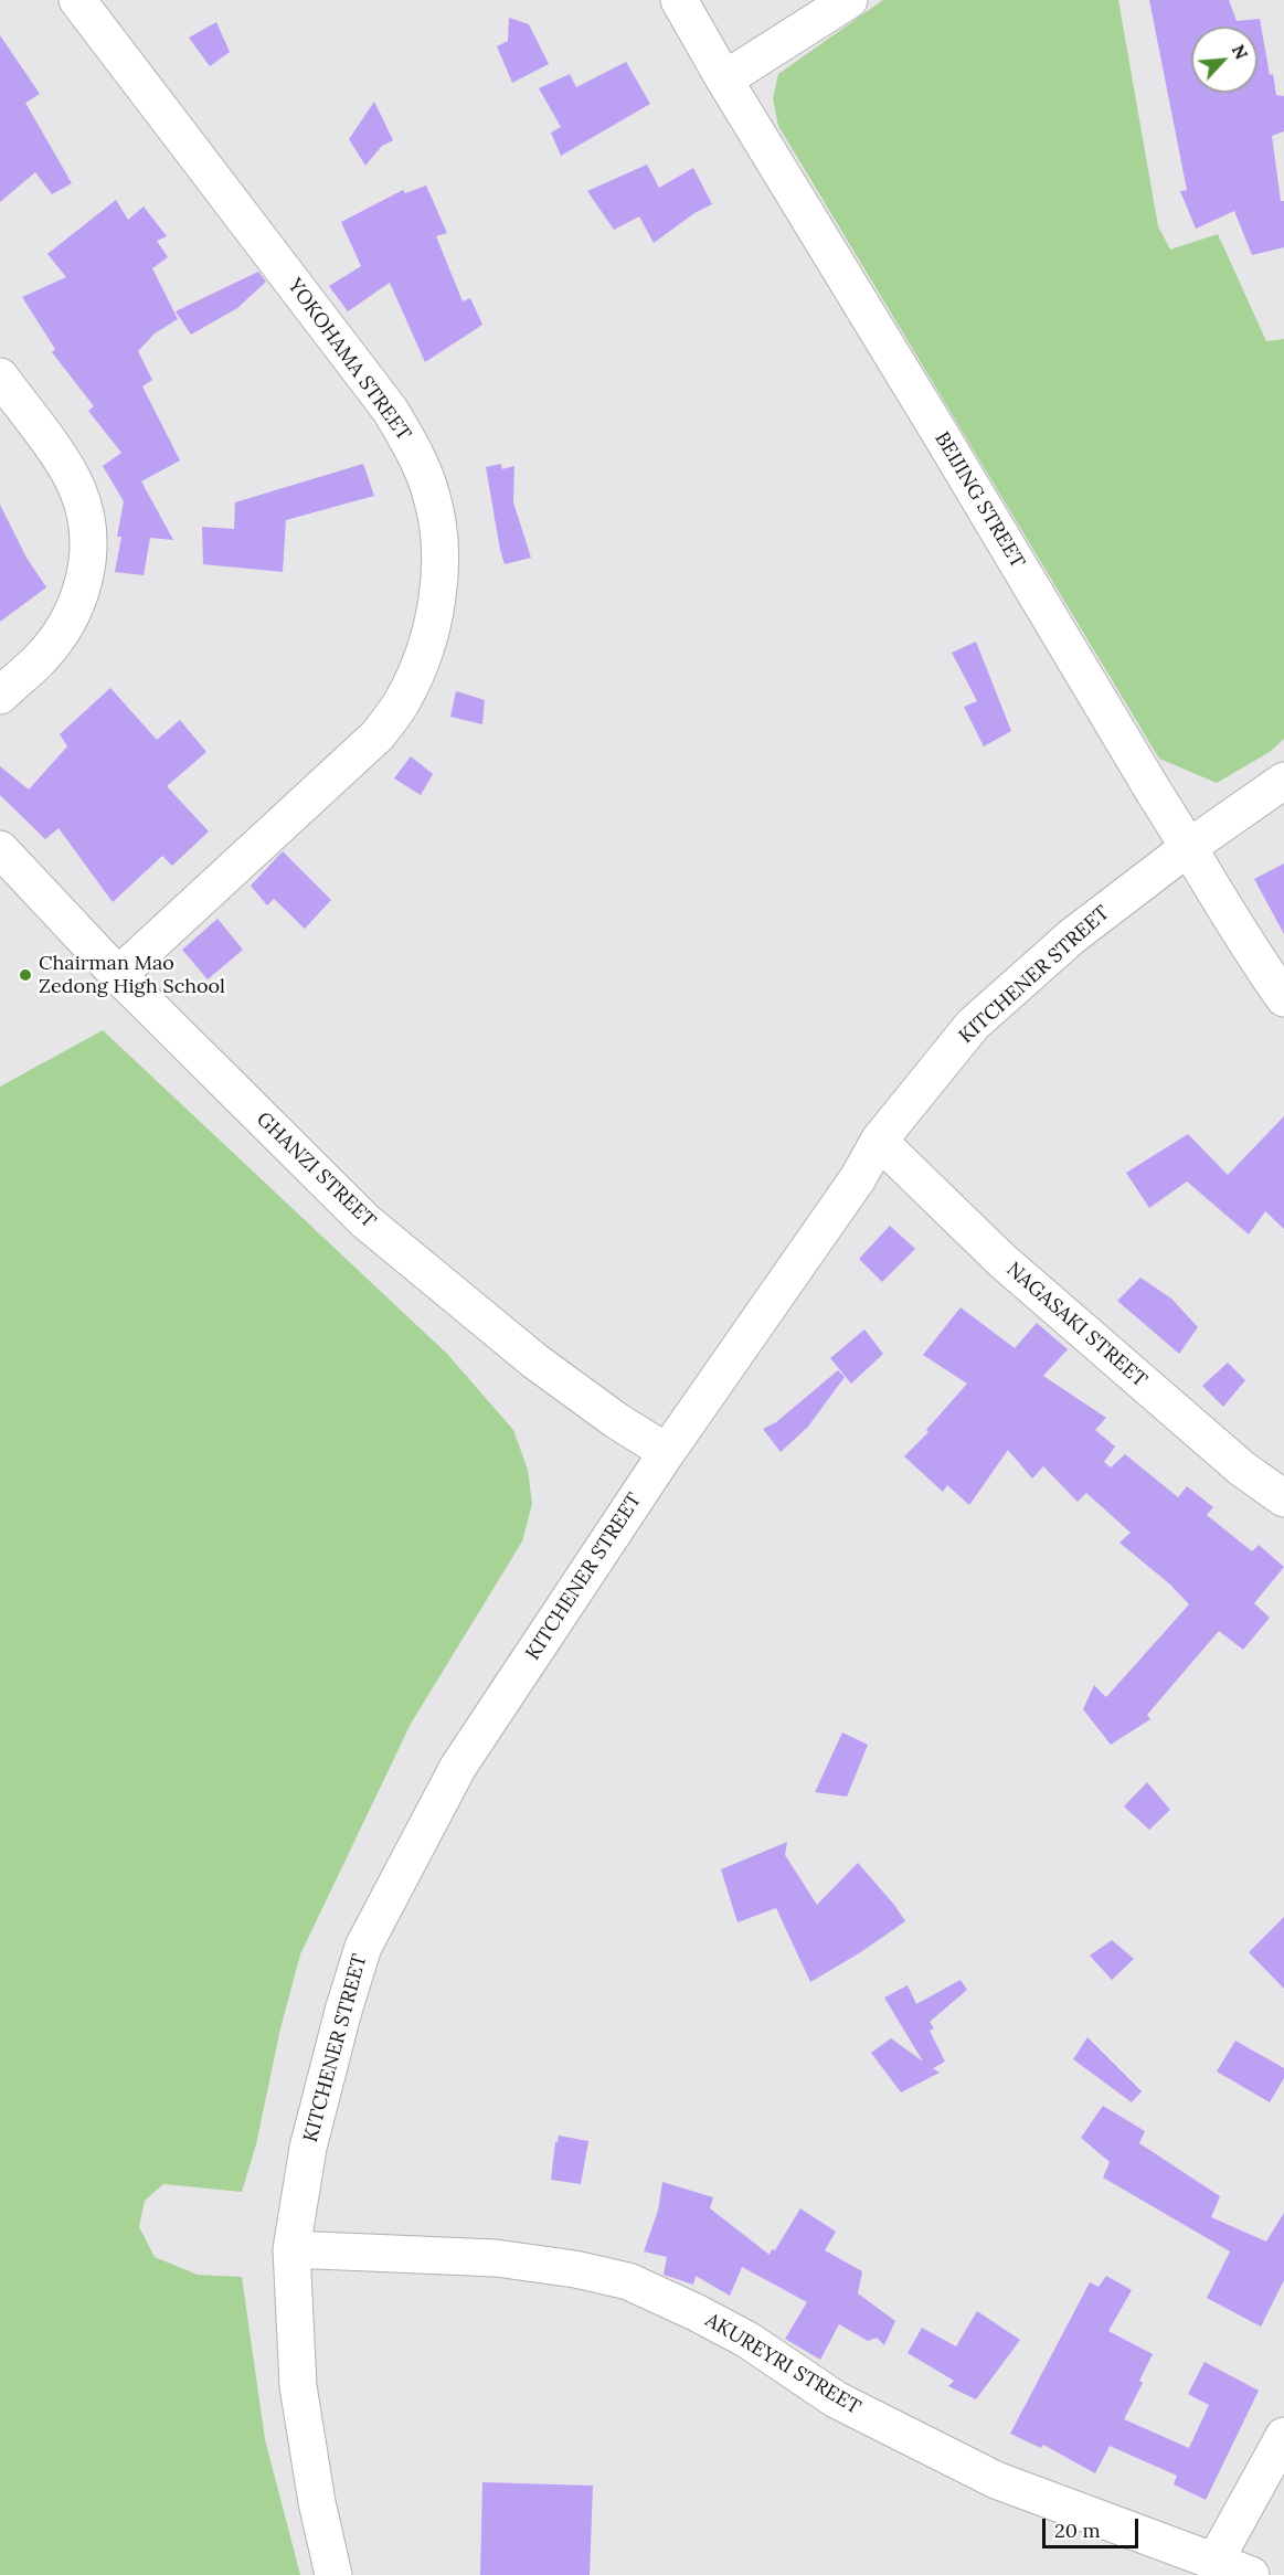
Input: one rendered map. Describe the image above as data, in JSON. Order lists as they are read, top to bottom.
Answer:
{
  "streets": {
    "street": [
      "YOKOHAMA STREET",
      "BEIJING STREET",
      "KITCHENER STREET",
      "GHANZI STREET",
      "NAGASAKI STREET",
      "AKUREYRI STREET"
    ]
  },
  "crossings": [
    ["YOKOHAMA STREET", "GHANZI STREET"],
    ["BEIJING STREET", "KITCHENER STREET"],
    ["KITCHENER STREET", "GHANZI STREET"],
    ["KITCHENER STREET", "NAGASAKI STREET"],
    ["KITCHENER STREET", "AKUREYRI STREET"]
  ],
  "places": ["Chairman Mao Zedong High School"],
  "scale_bar": "20 m",
  "north": "top right"
}
